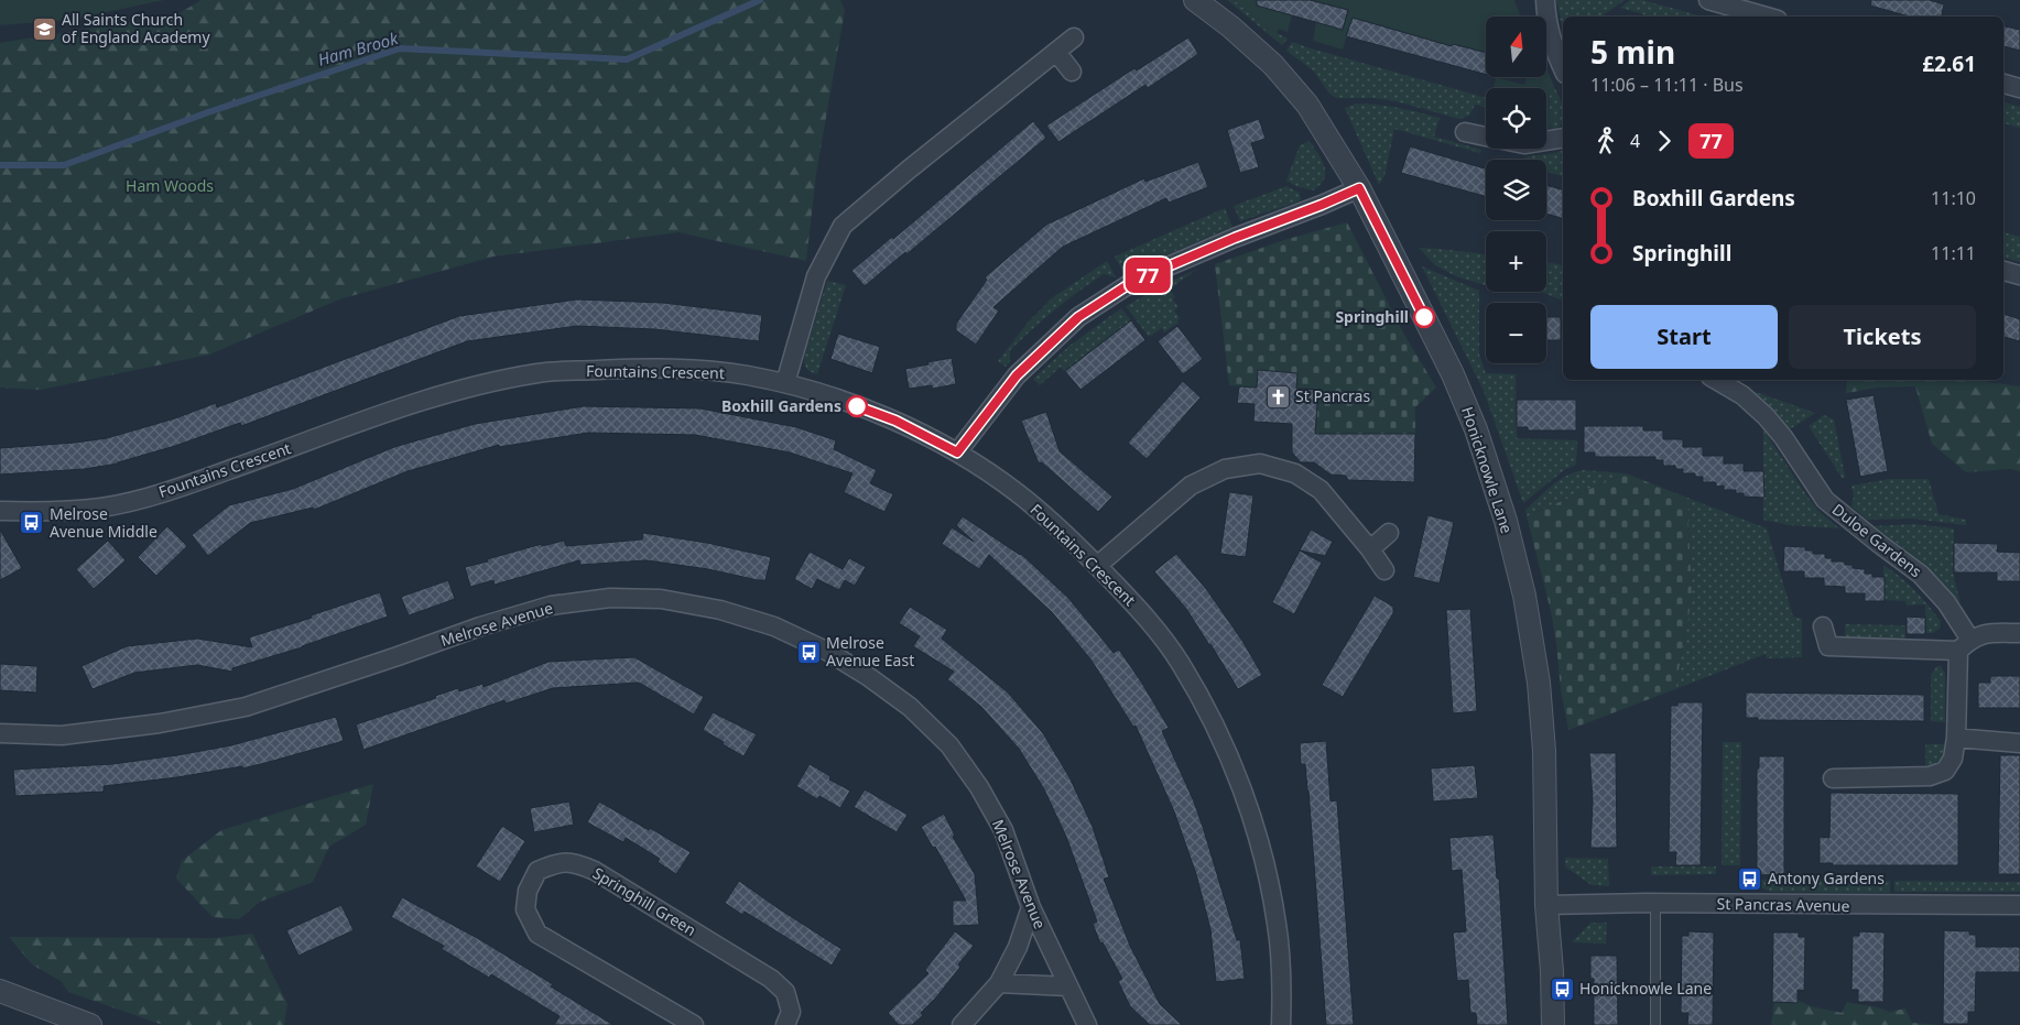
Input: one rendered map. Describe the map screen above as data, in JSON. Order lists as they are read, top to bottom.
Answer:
{
  "streets": {
    "street": [
      "Fountains Crescent",
      "Honicknowle Lane",
      "Duloe Gardens",
      "Melrose Avenue",
      "Springhill Green",
      "St Pancras Avenue"
    ]
  },
  "crossings": [
    ["Honicknowle Lane", "St Pancras Avenue"]
  ],
  "water": ["Ham Brook"],
  "parks": ["Ham Woods"],
  "places": {
    "school or university": ["All Saints Church of England Academy"],
    "other": ["Springhill", "Boxhill Gardens"],
    "church": ["St Pancras"],
    "bus stop": [
      "Melrose Avenue Middle",
      "Melrose Avenue East",
      "Antony Gardens",
      "Honicknowle Lane"
    ]
  },
  "lines": ["bus line 77"],
  "north": "top",
  "page": {
    "on_map": "77",
    "map_buttons": ["+", "−"],
    "heading": ["5 min", "11:06 – 11:11 · Bus", "£2.61"],
    "legs": ["4", "77"],
    "list": [
      {
        "name": "Boxhill Gardens",
        "value": "11:10"
      },
      {
        "name": "Springhill",
        "value": "11:11"
      }
    ],
    "buttons": ["Start", "Tickets"]
  }
}
